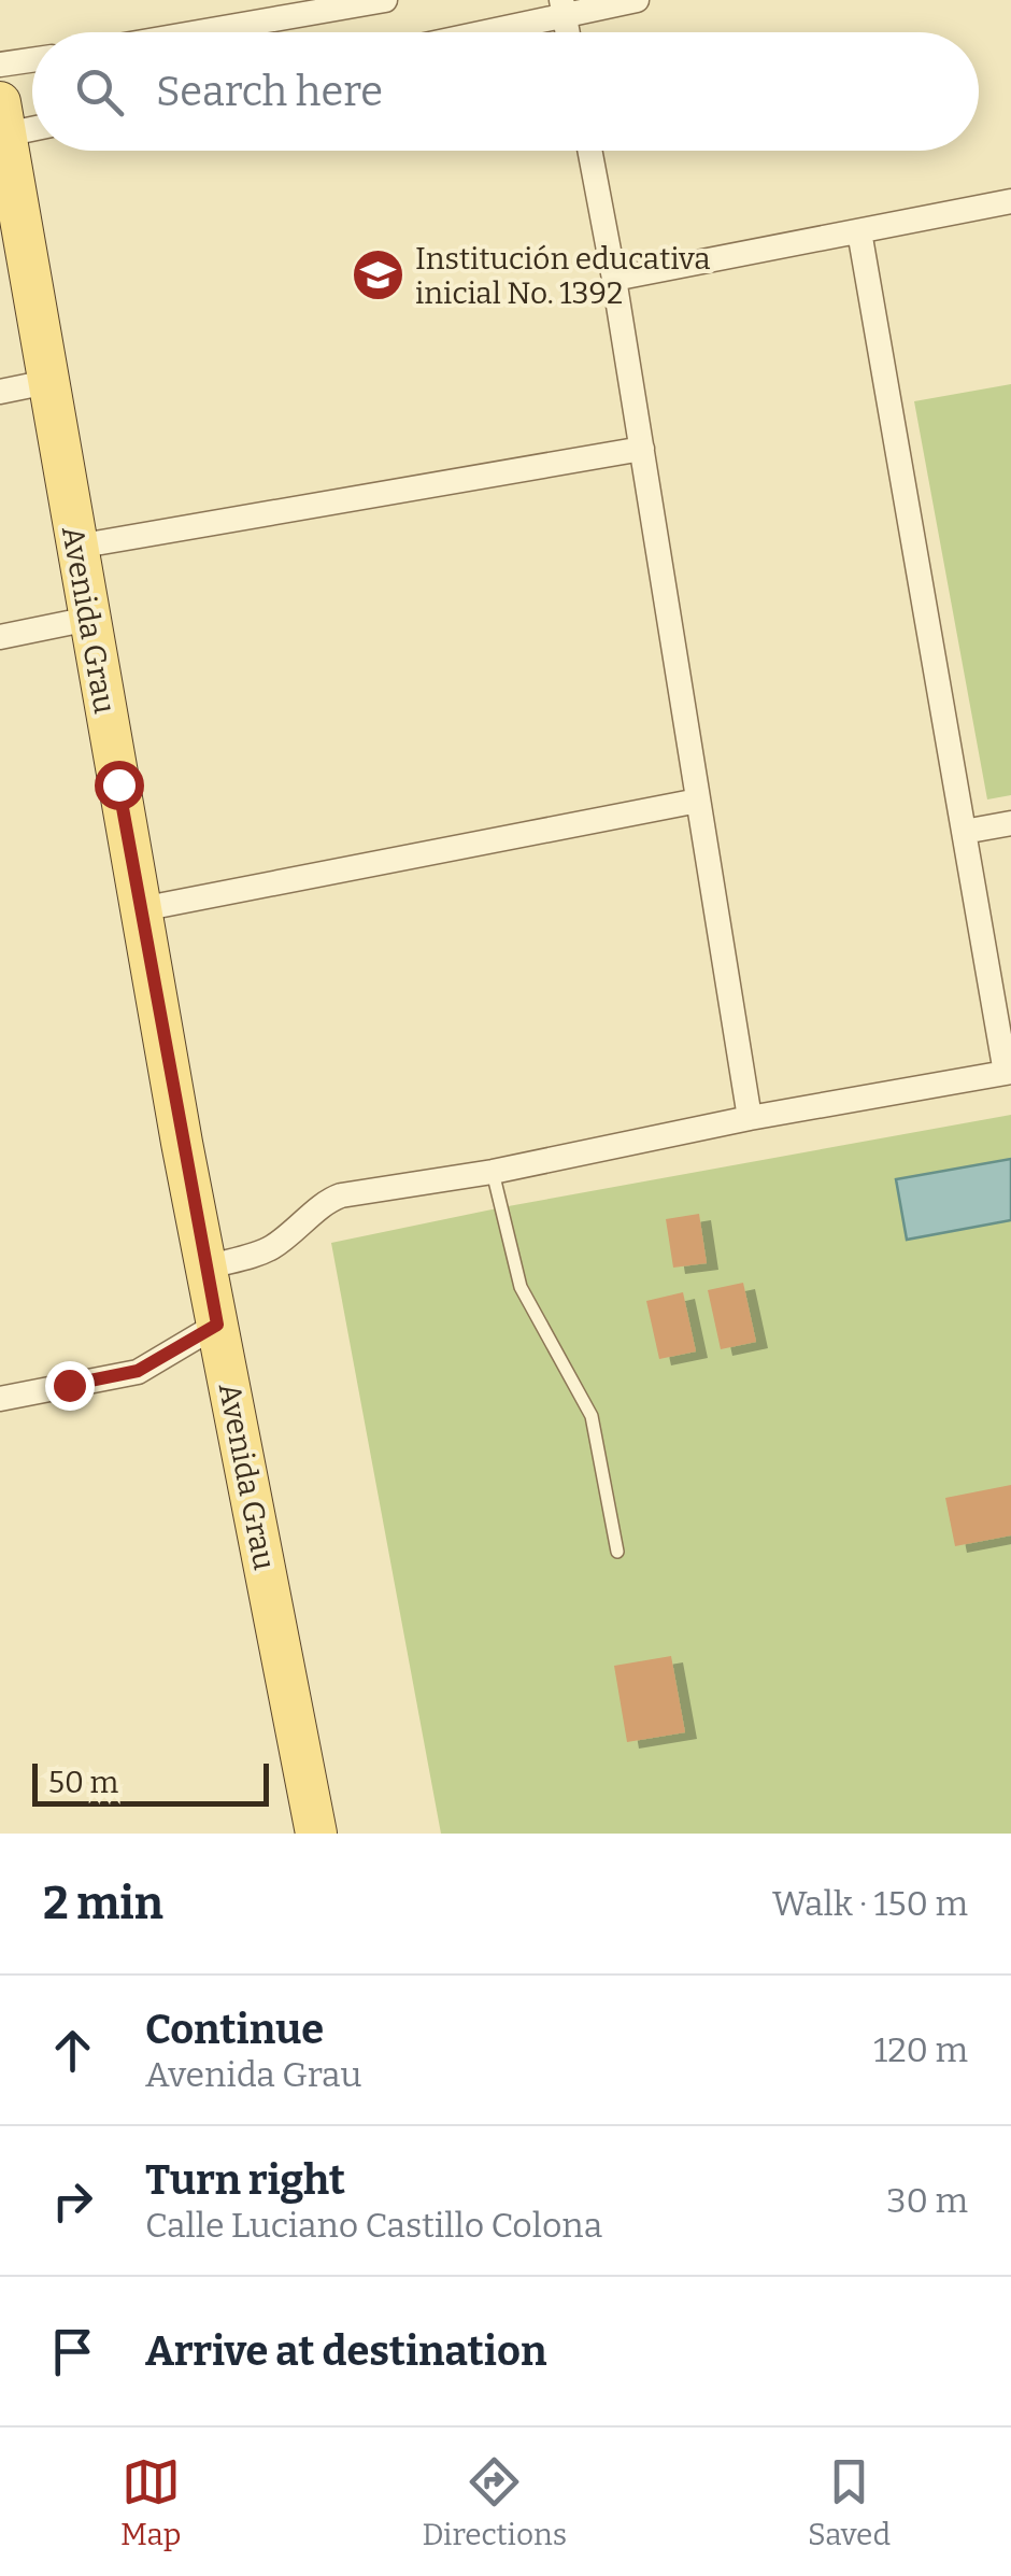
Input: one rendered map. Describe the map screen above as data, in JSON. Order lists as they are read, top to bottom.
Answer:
{
  "streets": {
    "main road": ["Avenida Grau"]
  },
  "places": {
    "school or university": ["Institución educativa inicial No. 1392"]
  },
  "scale_bar": "50 m",
  "page": {
    "search": "Search here",
    "scale": "50 m",
    "heading": ["2 min", "Walk · 150 m"],
    "list": [
      ["Continue", "Avenida Grau", "120 m"],
      ["Turn right", "Calle Luciano Castillo Colona", "30 m"],
      "Arrive at destination"
    ],
    "nav": ["Map", "Directions", "Saved"]
  }
}
